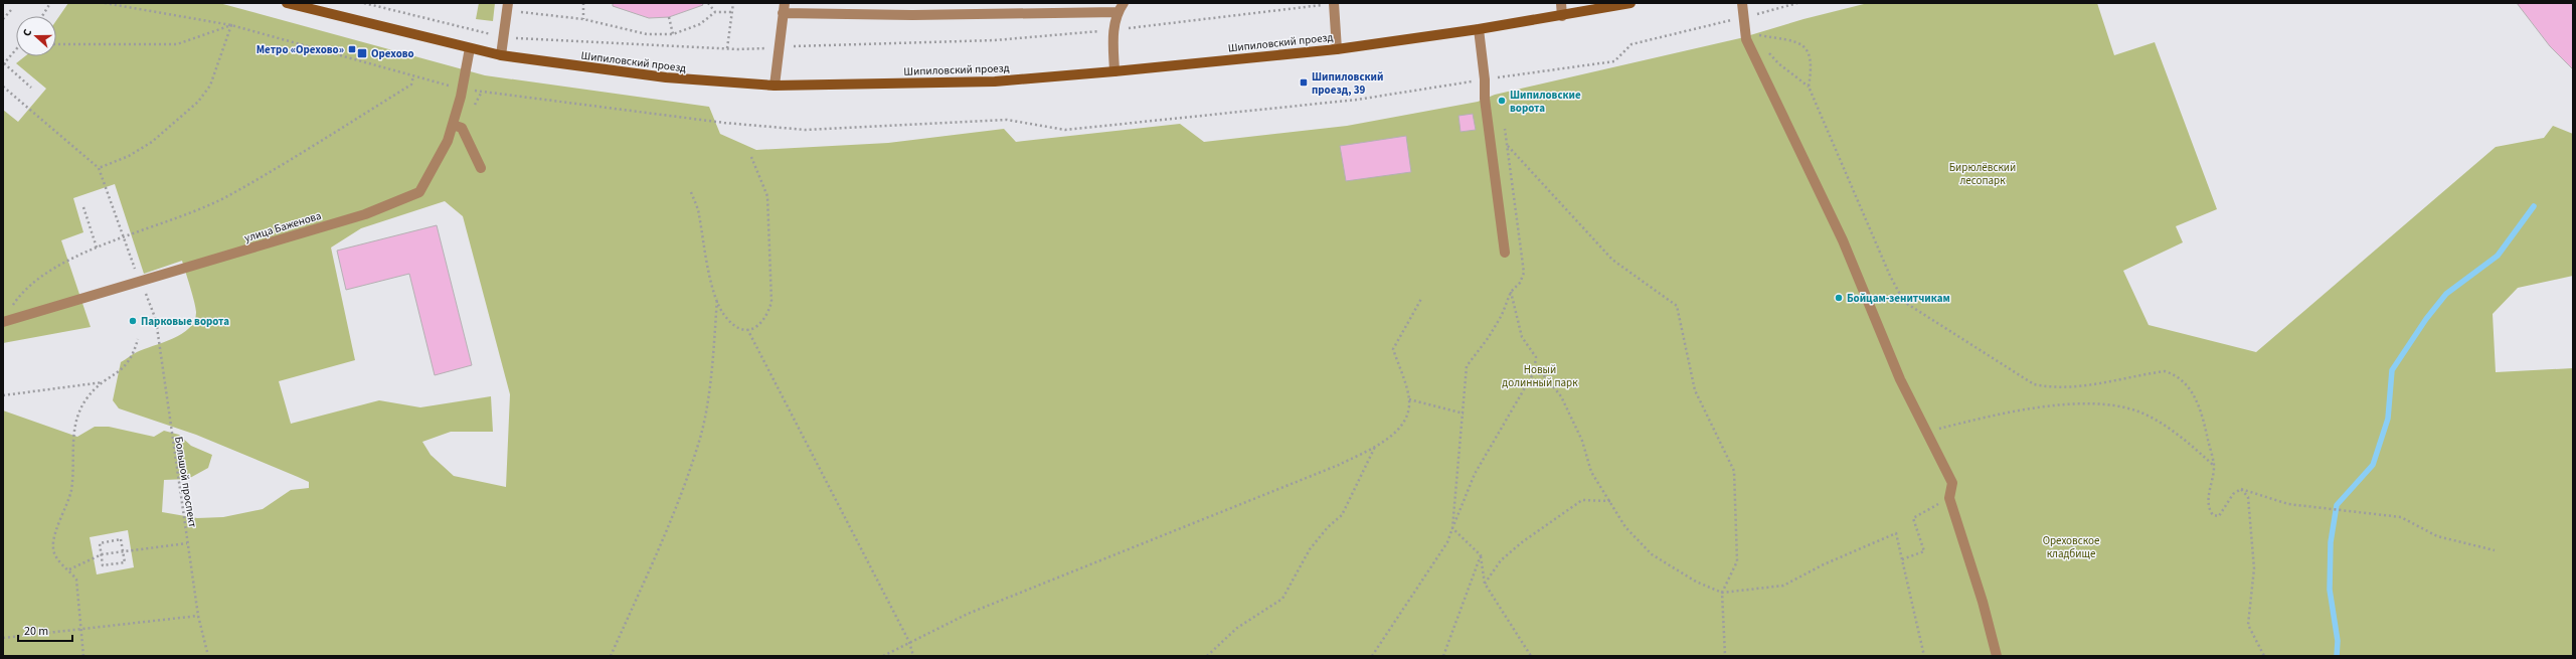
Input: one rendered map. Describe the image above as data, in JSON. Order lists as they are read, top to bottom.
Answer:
{
  "streets": {
    "main road": ["Шипиловский проезд"],
    "lane": ["улица Баженова"],
    "path": ["Большой проспект"]
  },
  "crossings": [
    ["Шипиловский проезд", "улица Баженова"]
  ],
  "parks": ["Бирюлёвский лесопарк", "Новый долинный парк", "Ореховское кладбище"],
  "places": {
    "transit": ["Метро «Орехово»", "Орехово", "Шипиловский проезд, 39"],
    "other": ["Шипиловские ворота", "Бойцам-зенитчикам", "Парковые ворота"]
  },
  "scale_bar": "20 m",
  "north": "left"
}
